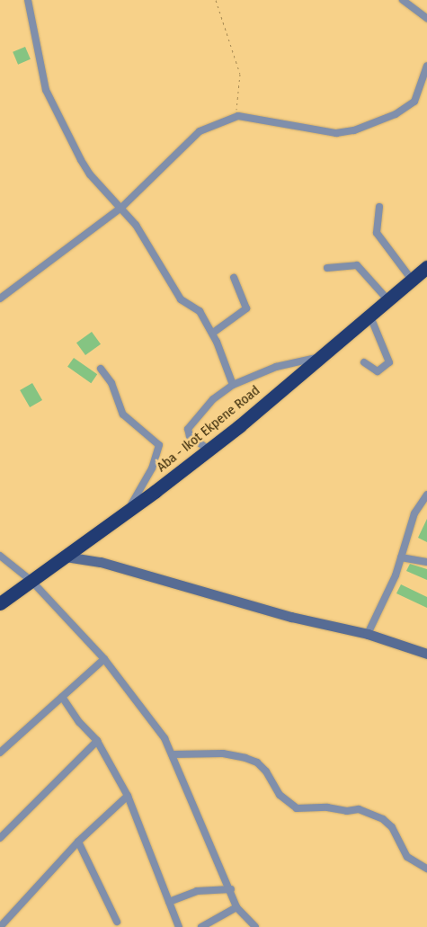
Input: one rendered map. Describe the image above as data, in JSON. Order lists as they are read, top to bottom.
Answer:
{
  "streets": {
    "highway": ["Aba - Ikot Ekpene Road"]
  }
}
